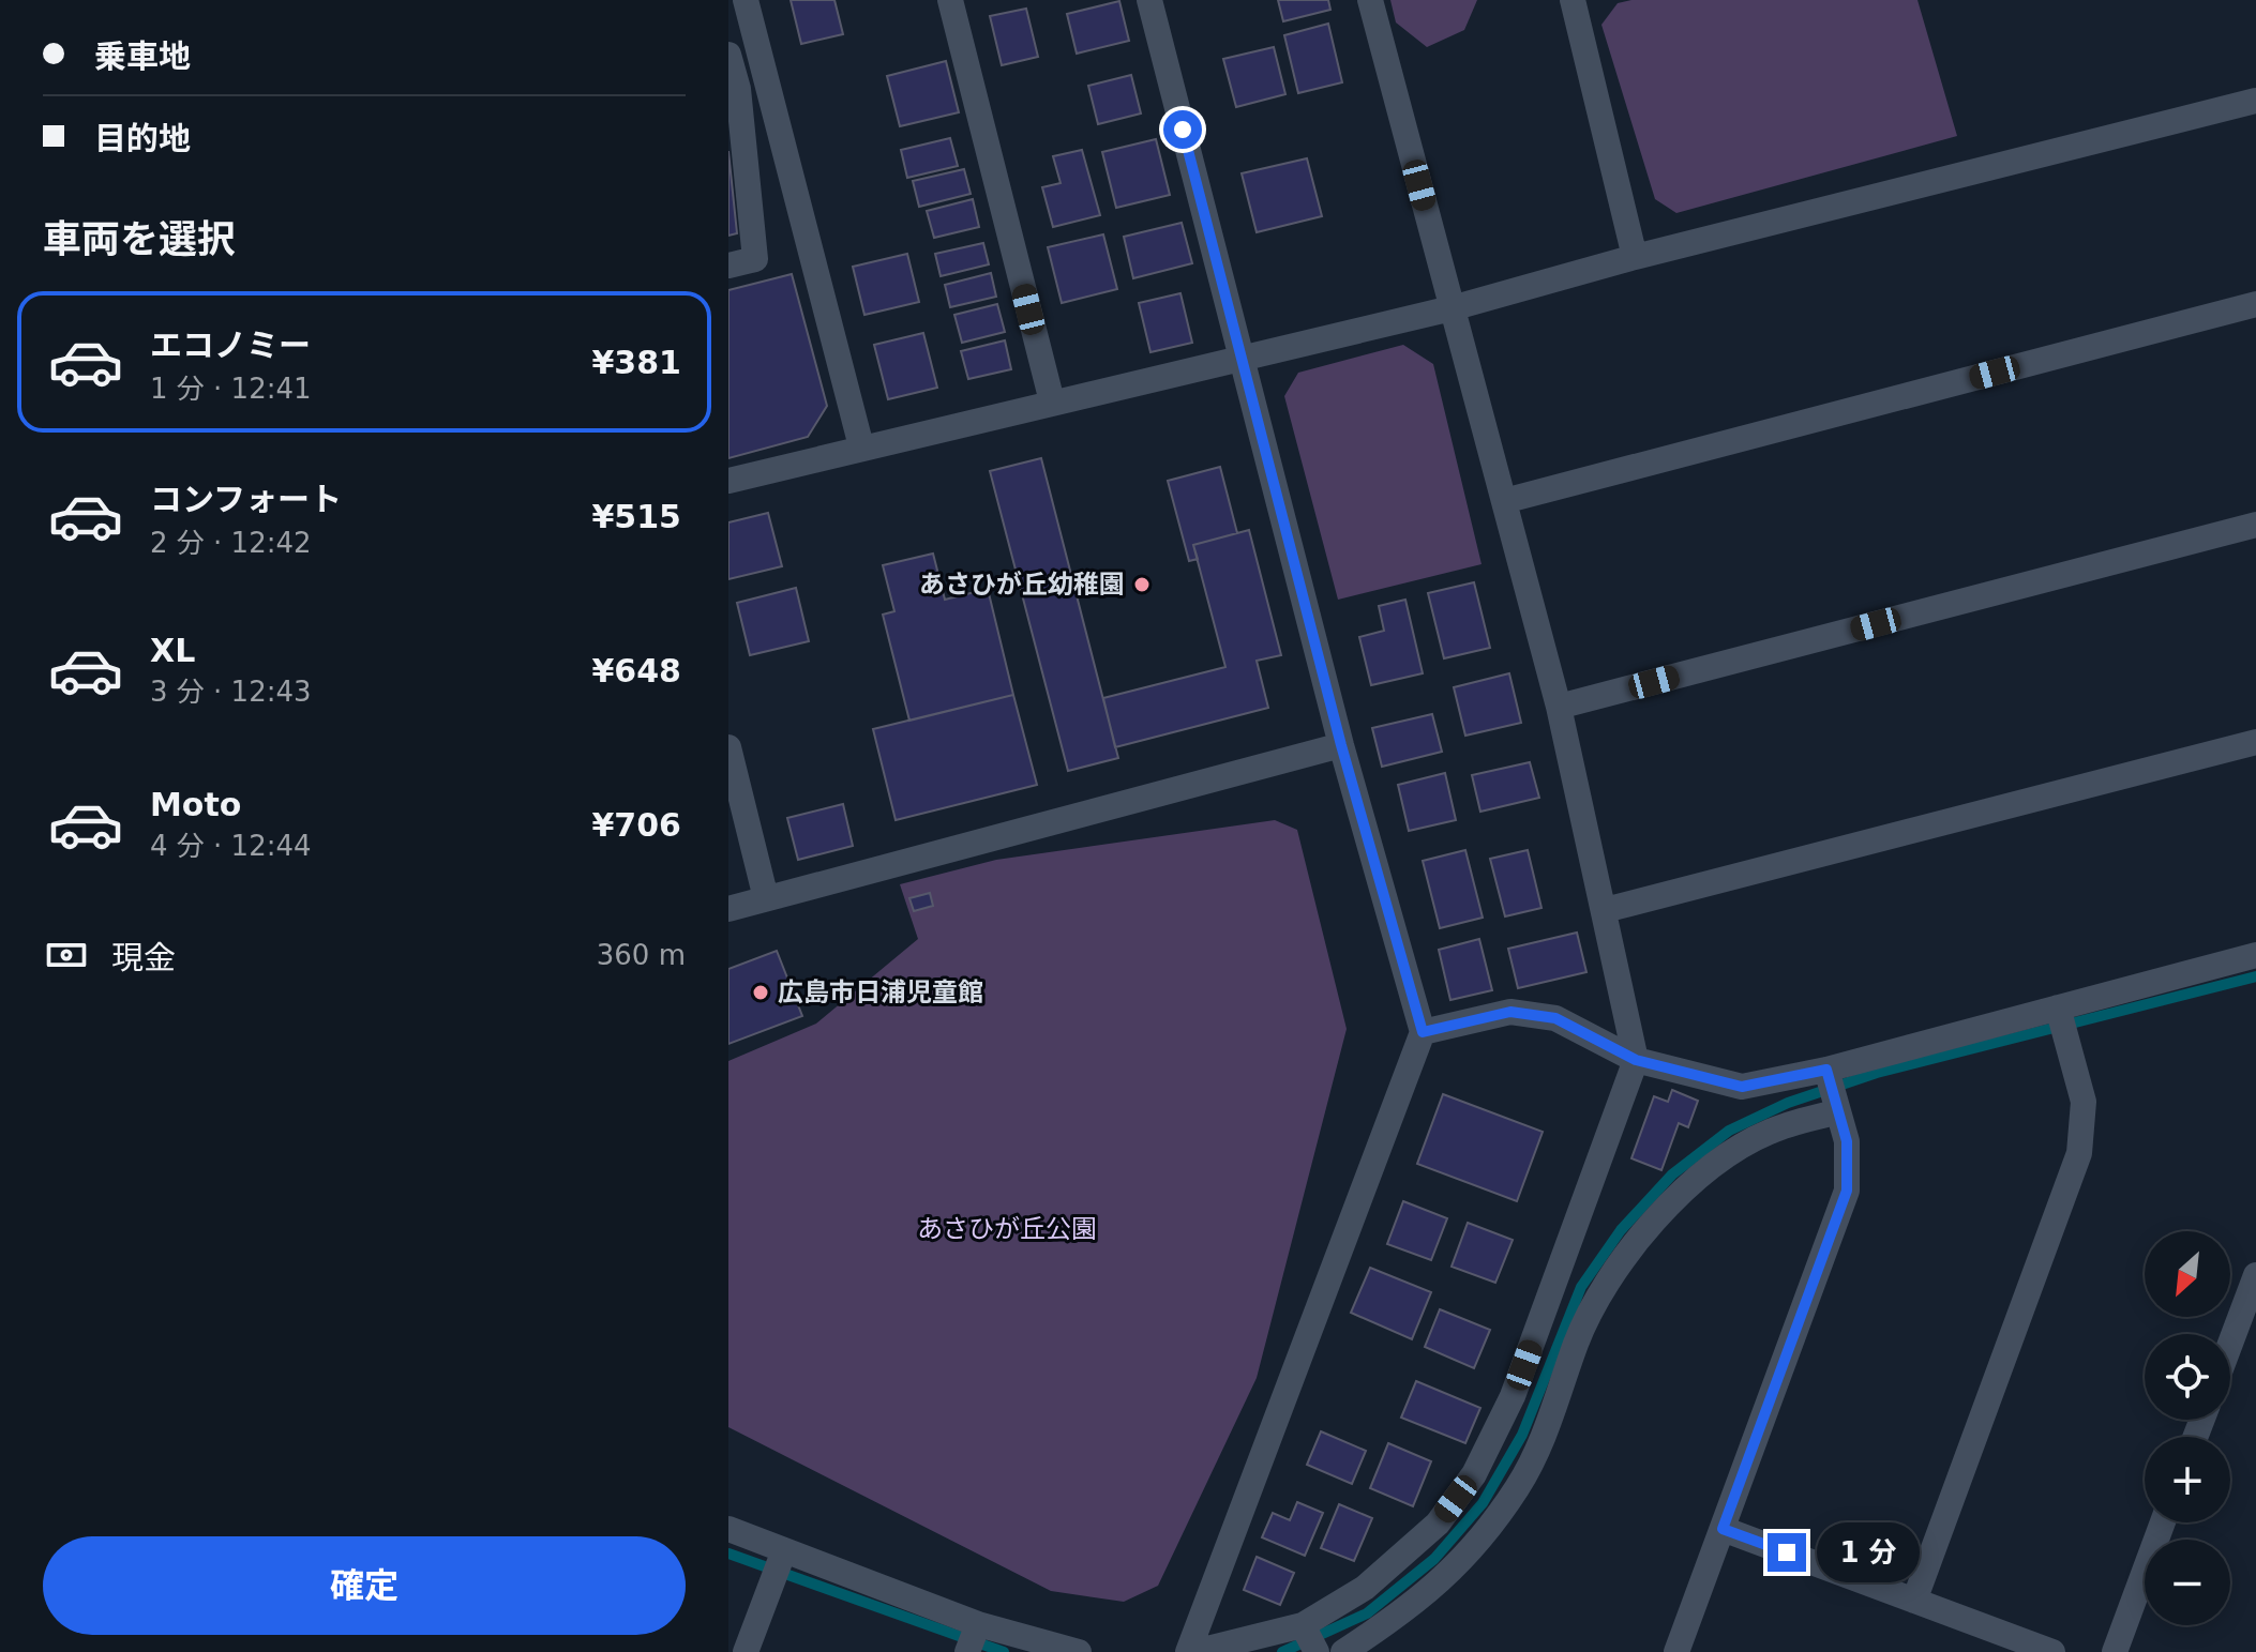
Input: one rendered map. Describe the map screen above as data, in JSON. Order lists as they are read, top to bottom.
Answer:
{
  "parks": ["あさひが丘公園"],
  "places": ["あさひが丘幼稚園", "広島市日浦児童館"],
  "north": "bottom left",
  "page": {
    "banner": ["乗車地", "目的地"],
    "heading": "車両を選択",
    "list": [
      {
        "name": "エコノミー",
        "note": "1 分 · 12:41",
        "value": "¥381"
      },
      {
        "name": "コンフォート",
        "note": "2 分 · 12:42",
        "value": "¥515"
      },
      {
        "name": "XL",
        "note": "3 分 · 12:43",
        "value": "¥648"
      },
      {
        "name": "Moto",
        "note": "4 分 · 12:44",
        "value": "¥706"
      }
    ],
    "pay": ["現金", "360 m"],
    "map_buttons": ["+", "−"],
    "buttons": "確定",
    "bubble": "1 分"
  }
}
